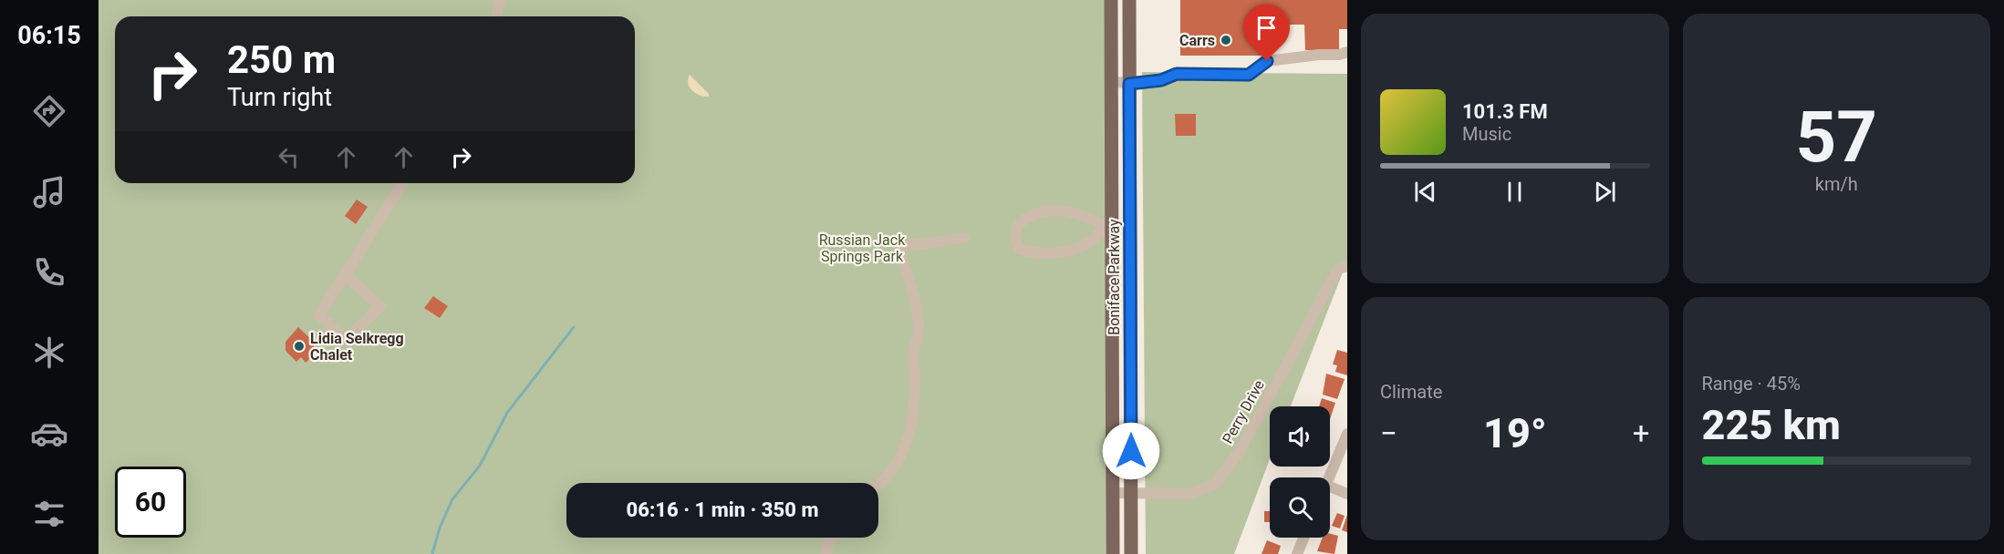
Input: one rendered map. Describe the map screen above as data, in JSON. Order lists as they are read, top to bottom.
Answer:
{
  "streets": {
    "main road": ["Boniface Parkway"],
    "street": ["Perry Drive"]
  },
  "crossings": [
    ["Boniface Parkway", "Perry Drive"]
  ],
  "parks": ["Russian Jack Springs Park"],
  "places": ["Carrs", "Lidia Selkregg Chalet"],
  "page": {
    "tabs": "06:15",
    "tile": [
      ["57", "km/h"],
      "Climate",
      ["Range · 45%", "225 km"]
    ],
    "turn": ["250 m", "Turn right"],
    "song": ["101.3 FM", "Music"],
    "heat": ["−", "19°", "+"],
    "limit": "60",
    "trip": "06:16 · 1 min · 350 m"
  }
}
